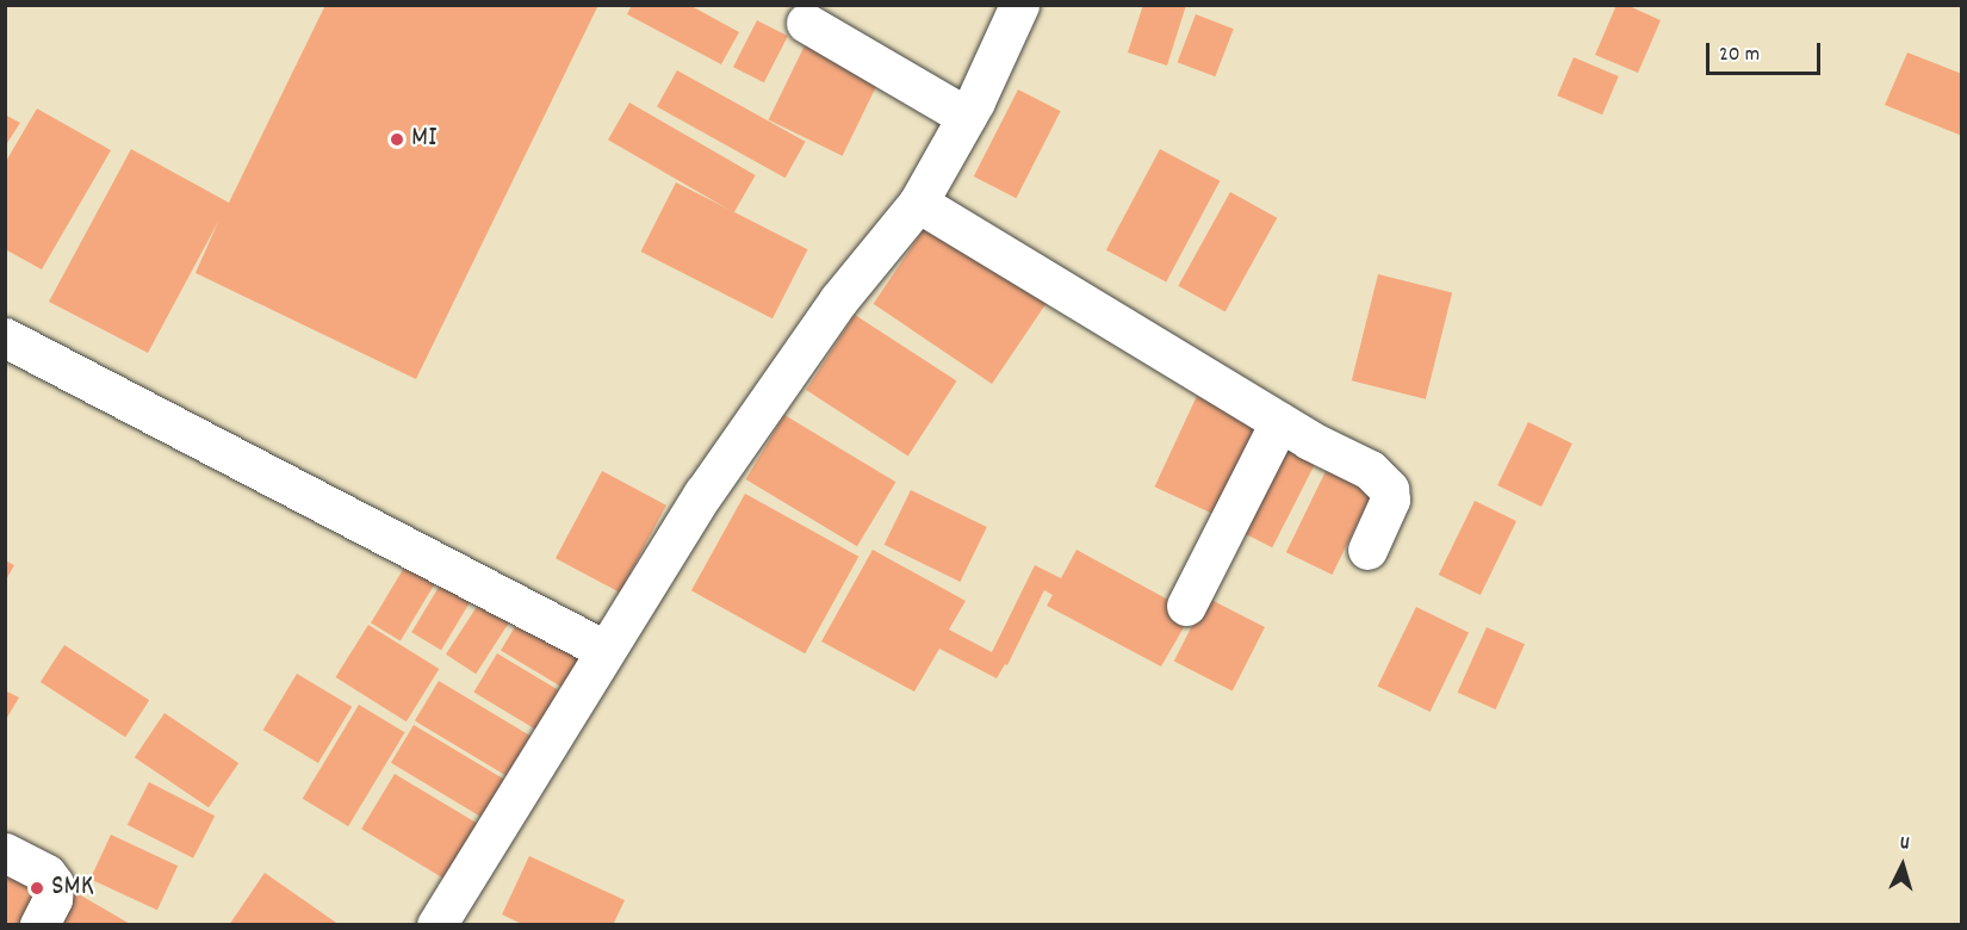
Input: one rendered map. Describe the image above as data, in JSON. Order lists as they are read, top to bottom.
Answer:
{
  "places": ["MI", "SMK"],
  "scale_bar": "20 m",
  "north": "top"
}
